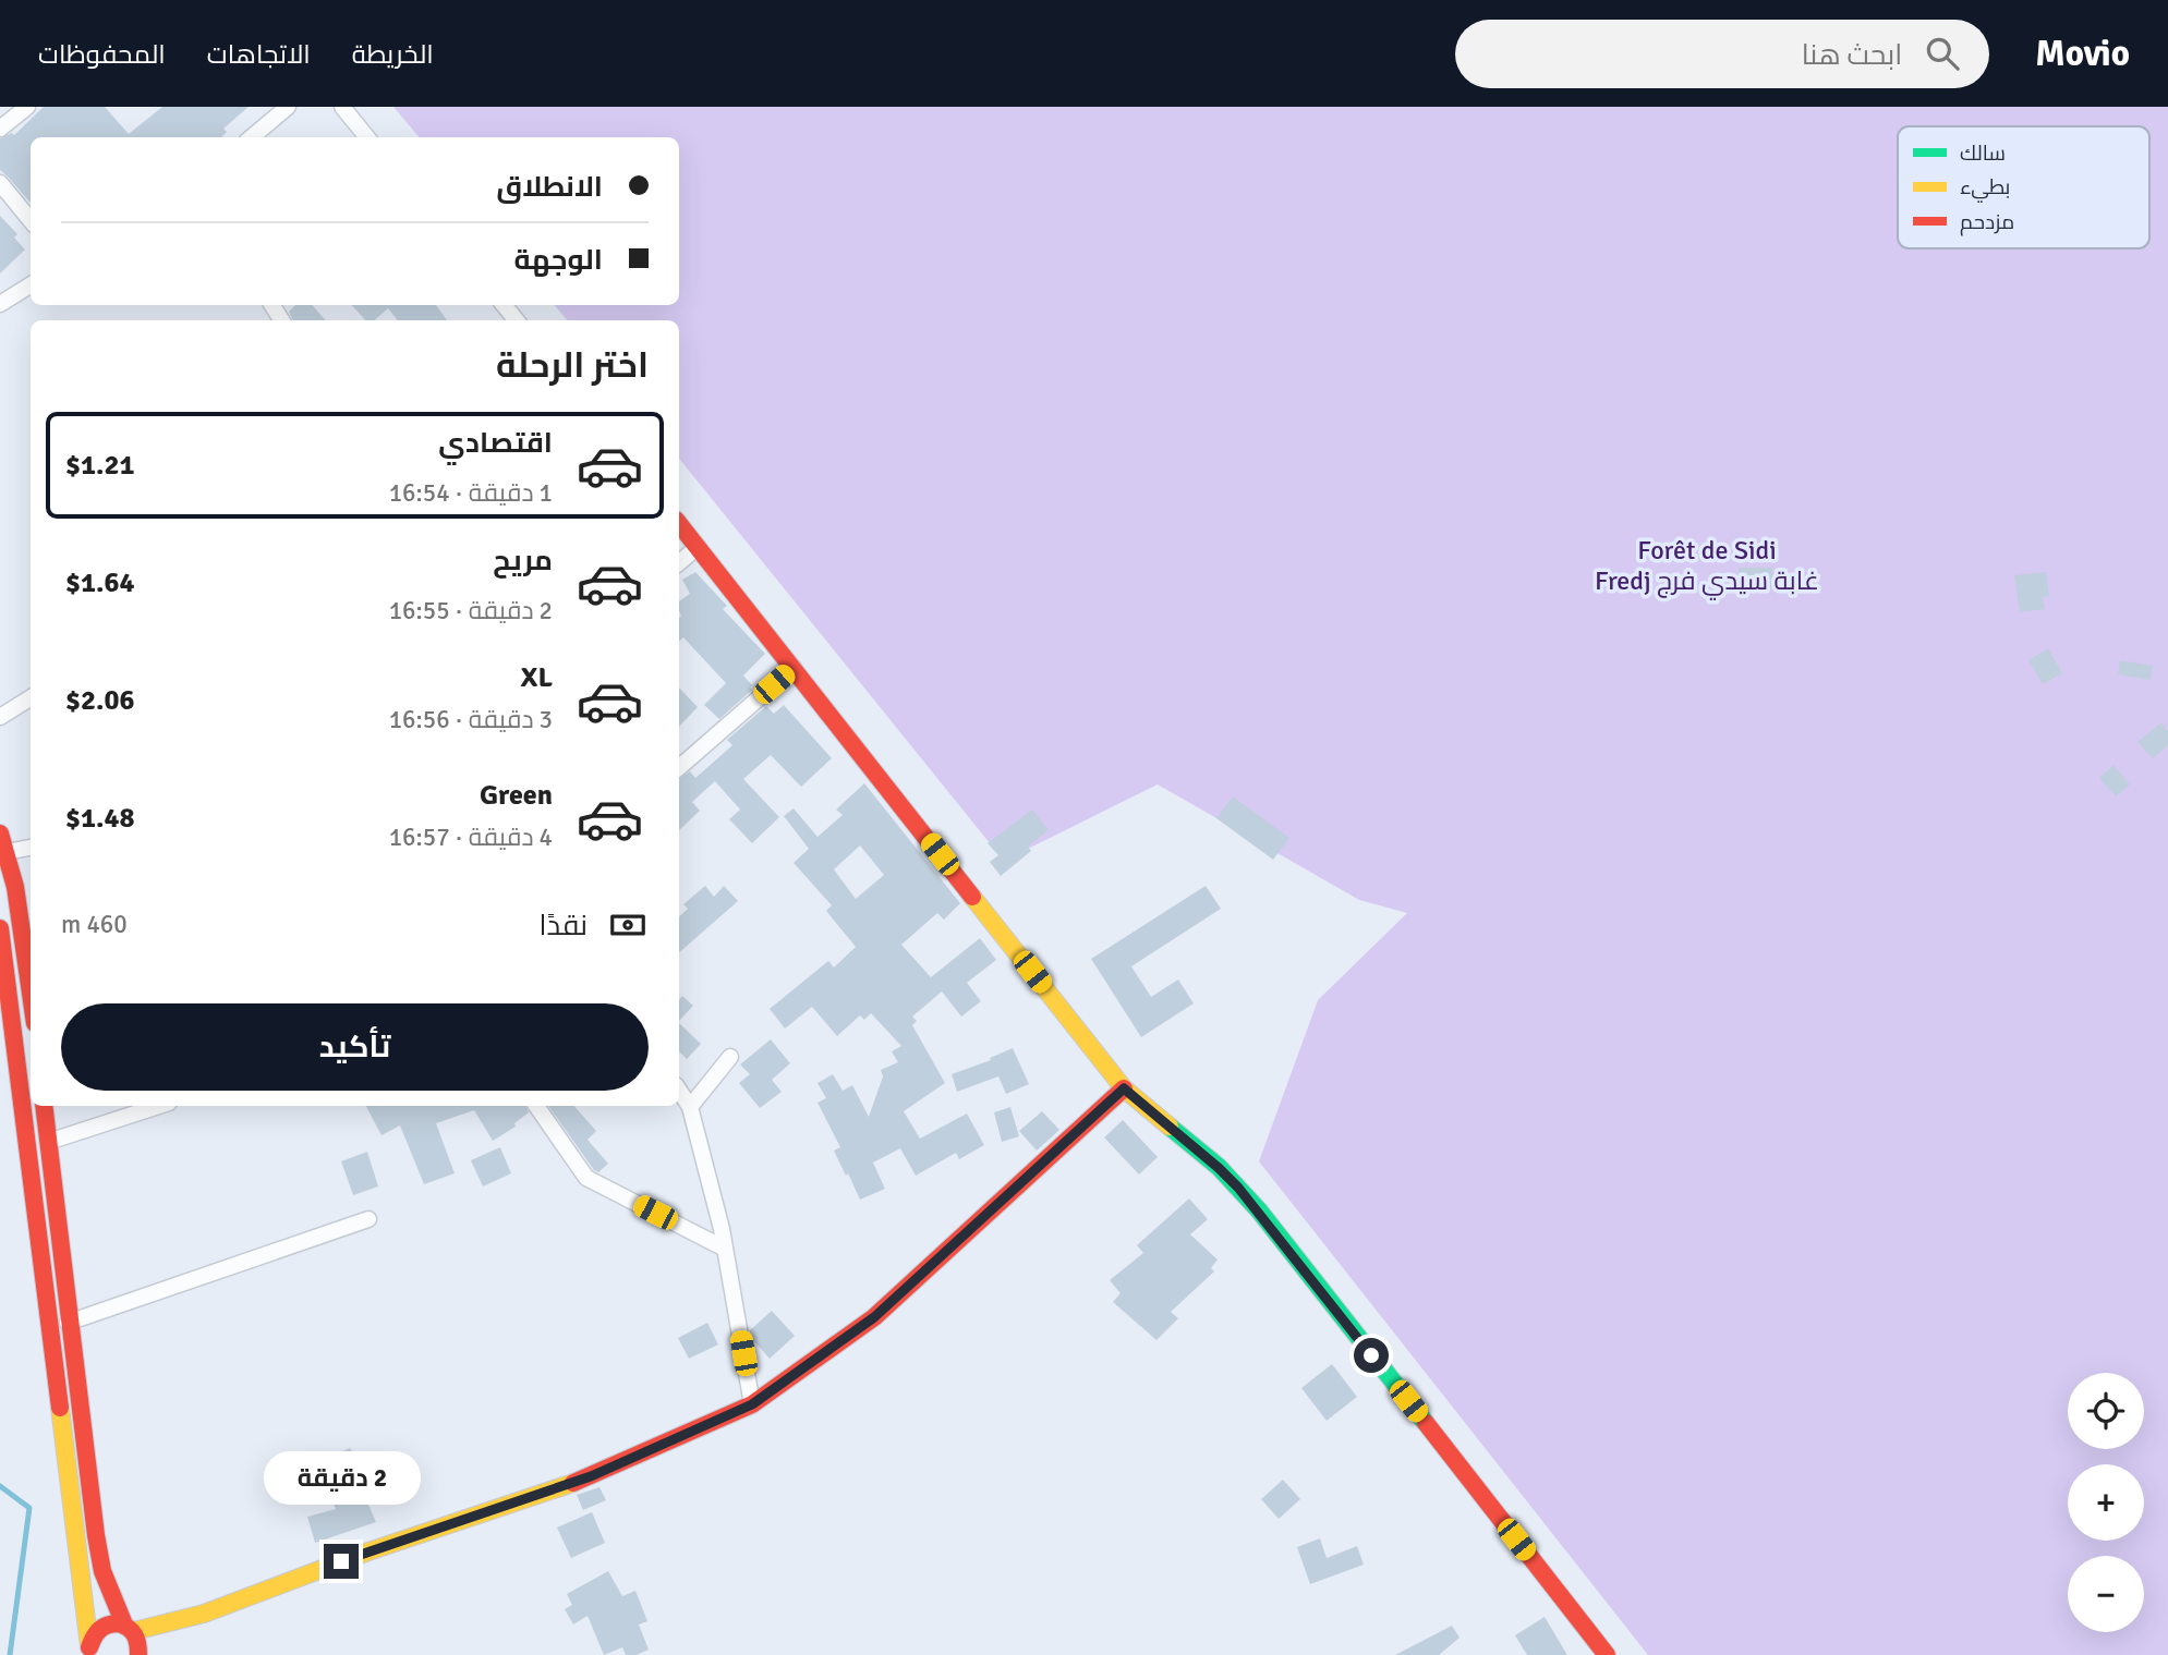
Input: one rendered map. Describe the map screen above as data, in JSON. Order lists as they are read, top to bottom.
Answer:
{
  "parks": ["Forêt de Sidi Fredj غابة سيدي فرج"],
  "legend": ["سالك", "بطيء", "مزدحم"],
  "page": {
    "header": "Movio",
    "search": "ابحث هنا",
    "nav": ["الخريطة", "الاتجاهات", "المحفوظات"],
    "banner": ["الانطلاق", "الوجهة"],
    "heading": "اختر الرحلة",
    "list": [
      {
        "name": "اقتصادي",
        "note": "1 دقيقة · 16:54",
        "value": "$1.21"
      },
      {
        "name": "مريح",
        "note": "2 دقيقة · 16:55",
        "value": "$1.64"
      },
      {
        "name": "XL",
        "note": "3 دقيقة · 16:56",
        "value": "$2.06"
      },
      {
        "name": "Green",
        "note": "4 دقيقة · 16:57",
        "value": "$1.48"
      }
    ],
    "pay": ["نقدًا", "460 m"],
    "buttons": "تأكيد",
    "map_buttons": ["+", "−"],
    "bubble": "2 دقيقة"
  }
}
